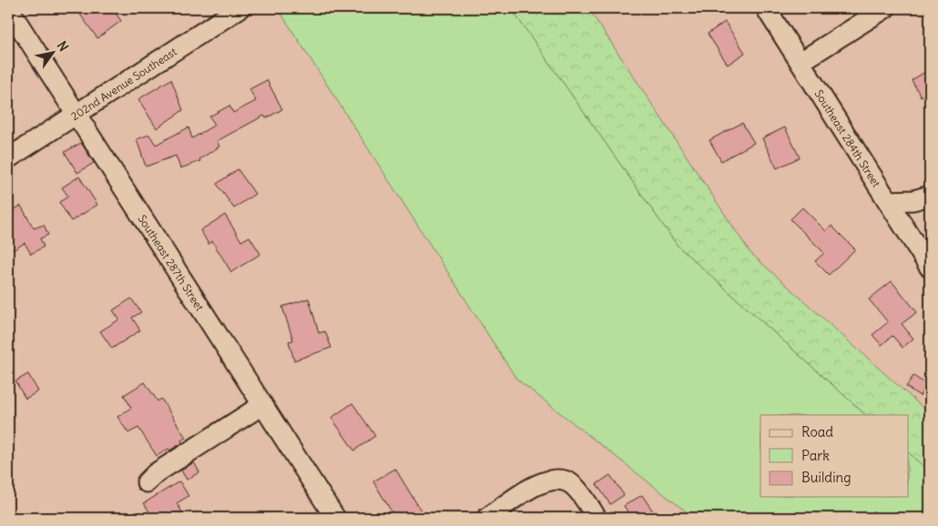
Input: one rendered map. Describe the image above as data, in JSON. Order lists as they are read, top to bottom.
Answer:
{
  "streets": {
    "street": ["202nd Avenue Southeast", "Southeast 284th Street", "Southeast 287th Street"]
  },
  "crossings": [
    ["202nd Avenue Southeast", "Southeast 287th Street"]
  ],
  "legend": ["Road", "Park", "Building"],
  "north": "top right"
}
